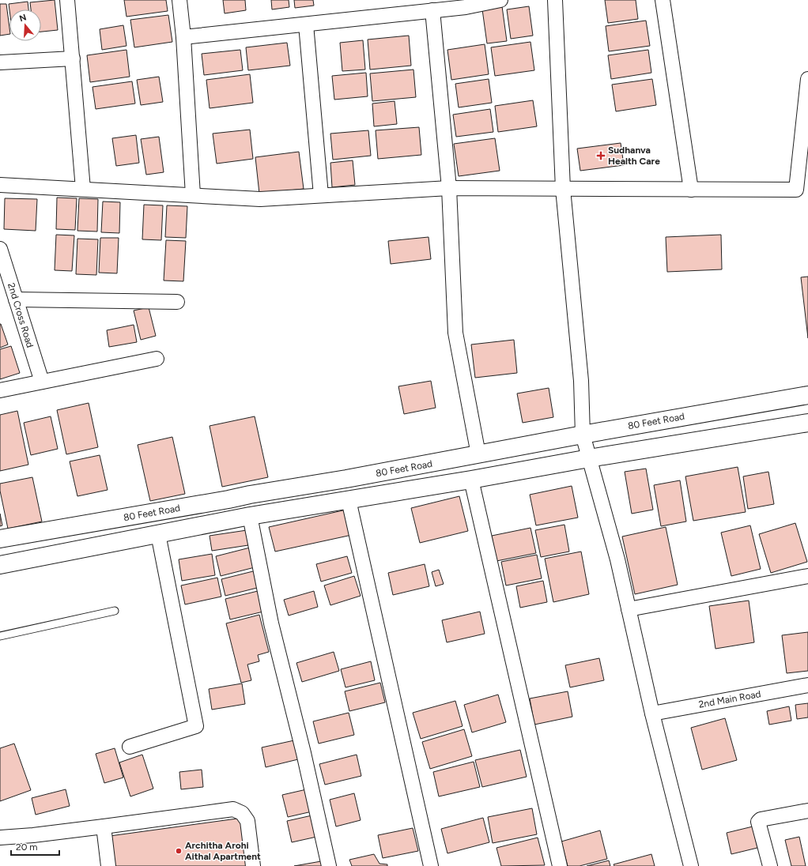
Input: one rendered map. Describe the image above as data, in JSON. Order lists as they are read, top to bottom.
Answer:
{
  "streets": {
    "main road": ["80 Feet Road"],
    "street": ["2nd Cross Road", "2nd Main Road"]
  },
  "places": {
    "health": ["Sudhanva Health Care"],
    "other": ["Architha Arohi Aithal Apartment"]
  },
  "scale_bar": "20 m",
  "north": "top"
}
